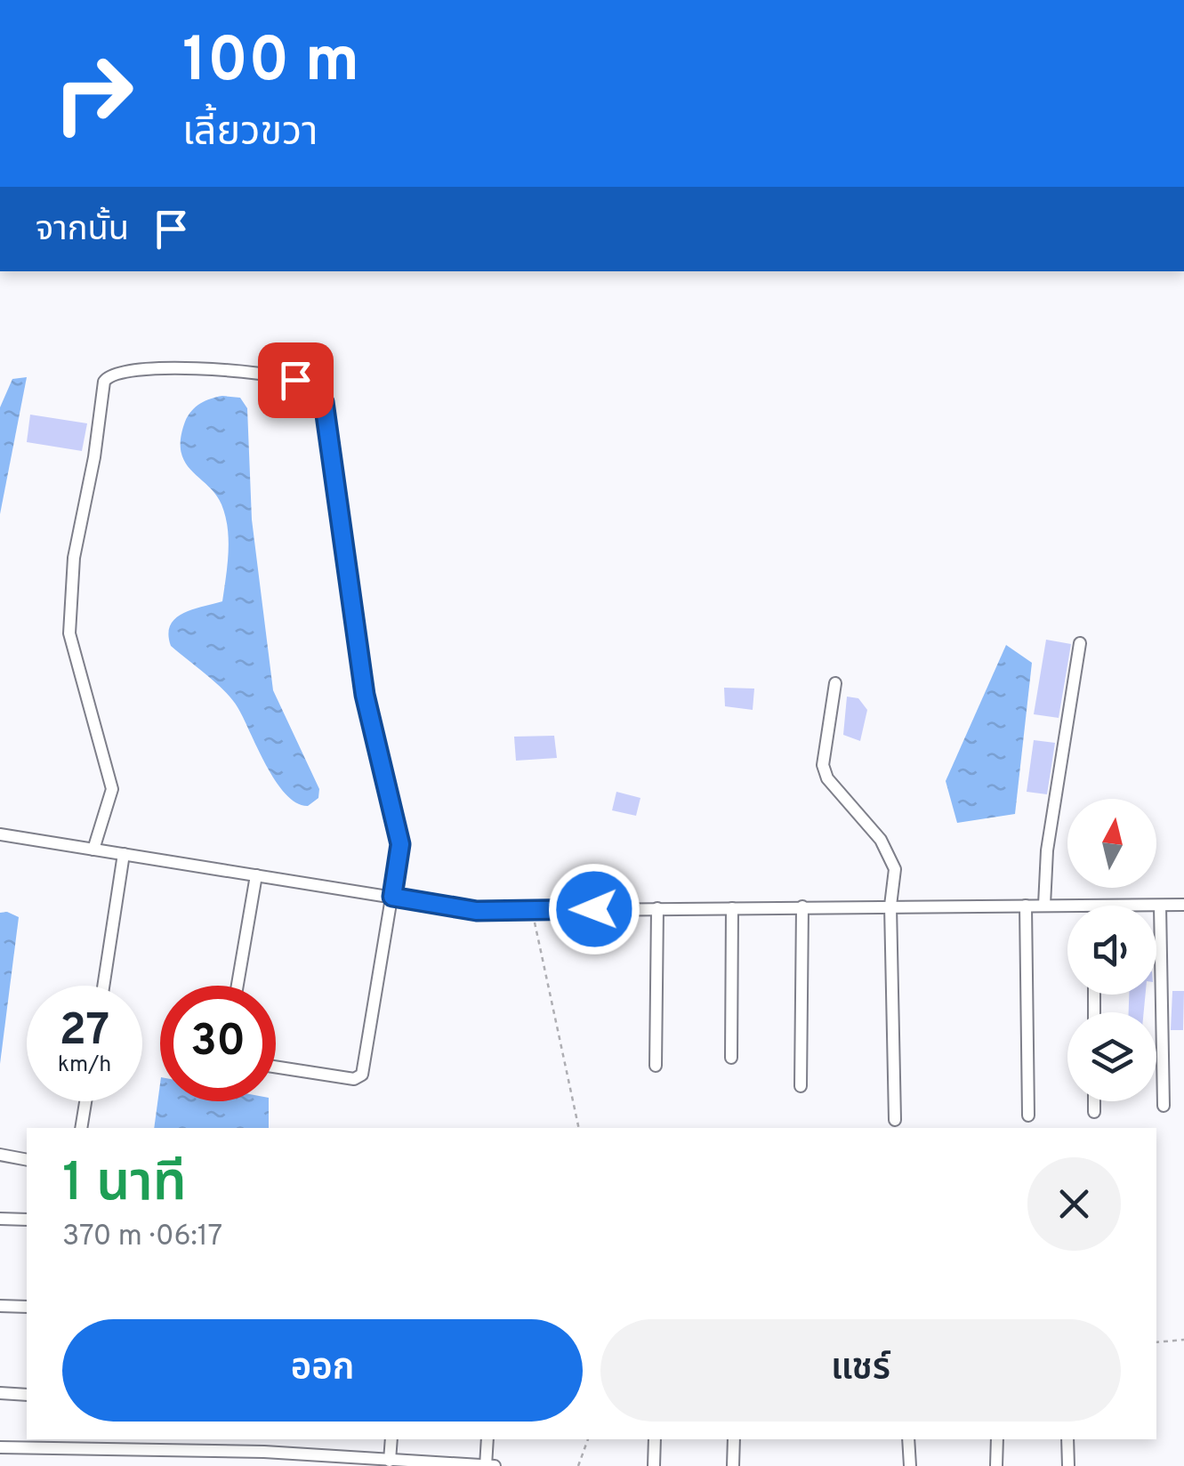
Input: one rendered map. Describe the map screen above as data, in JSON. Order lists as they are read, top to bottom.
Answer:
{
  "north": "top",
  "page": {
    "turn": ["100 m", "เลี้ยวขวา"],
    "then": "จากนั้น",
    "speed": "27 km/h",
    "limit": "30",
    "heading": ["1 นาที", "370 m · 06:17"],
    "buttons": ["ออก", "แชร์"]
  }
}
